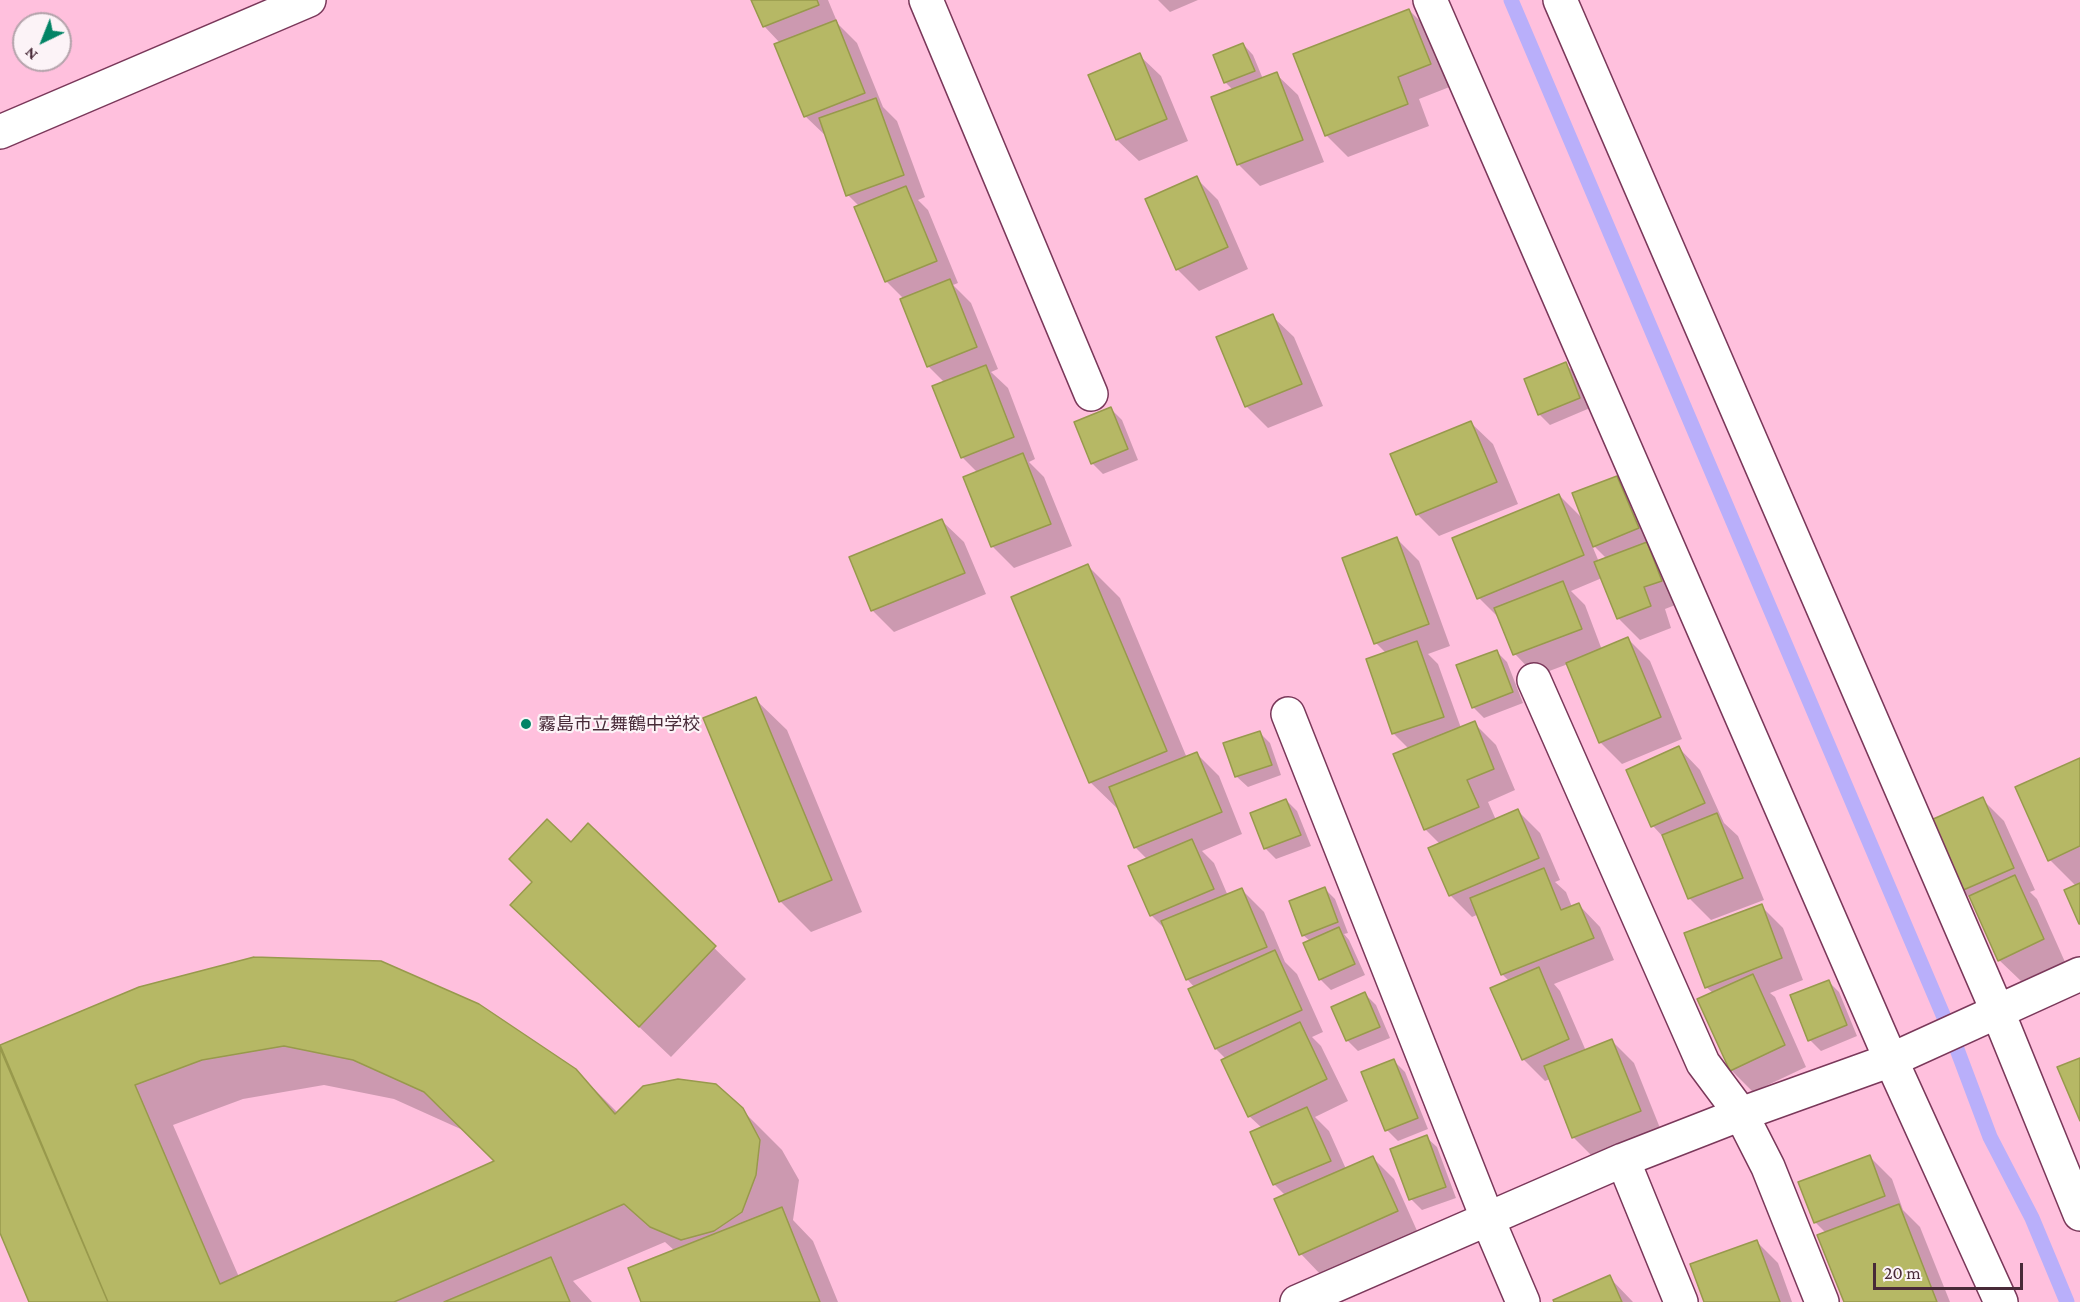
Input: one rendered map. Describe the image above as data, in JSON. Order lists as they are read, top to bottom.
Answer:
{
  "places": ["霧島市立舞鶴中学校"],
  "scale_bar": "20 m",
  "north": "bottom left"
}
